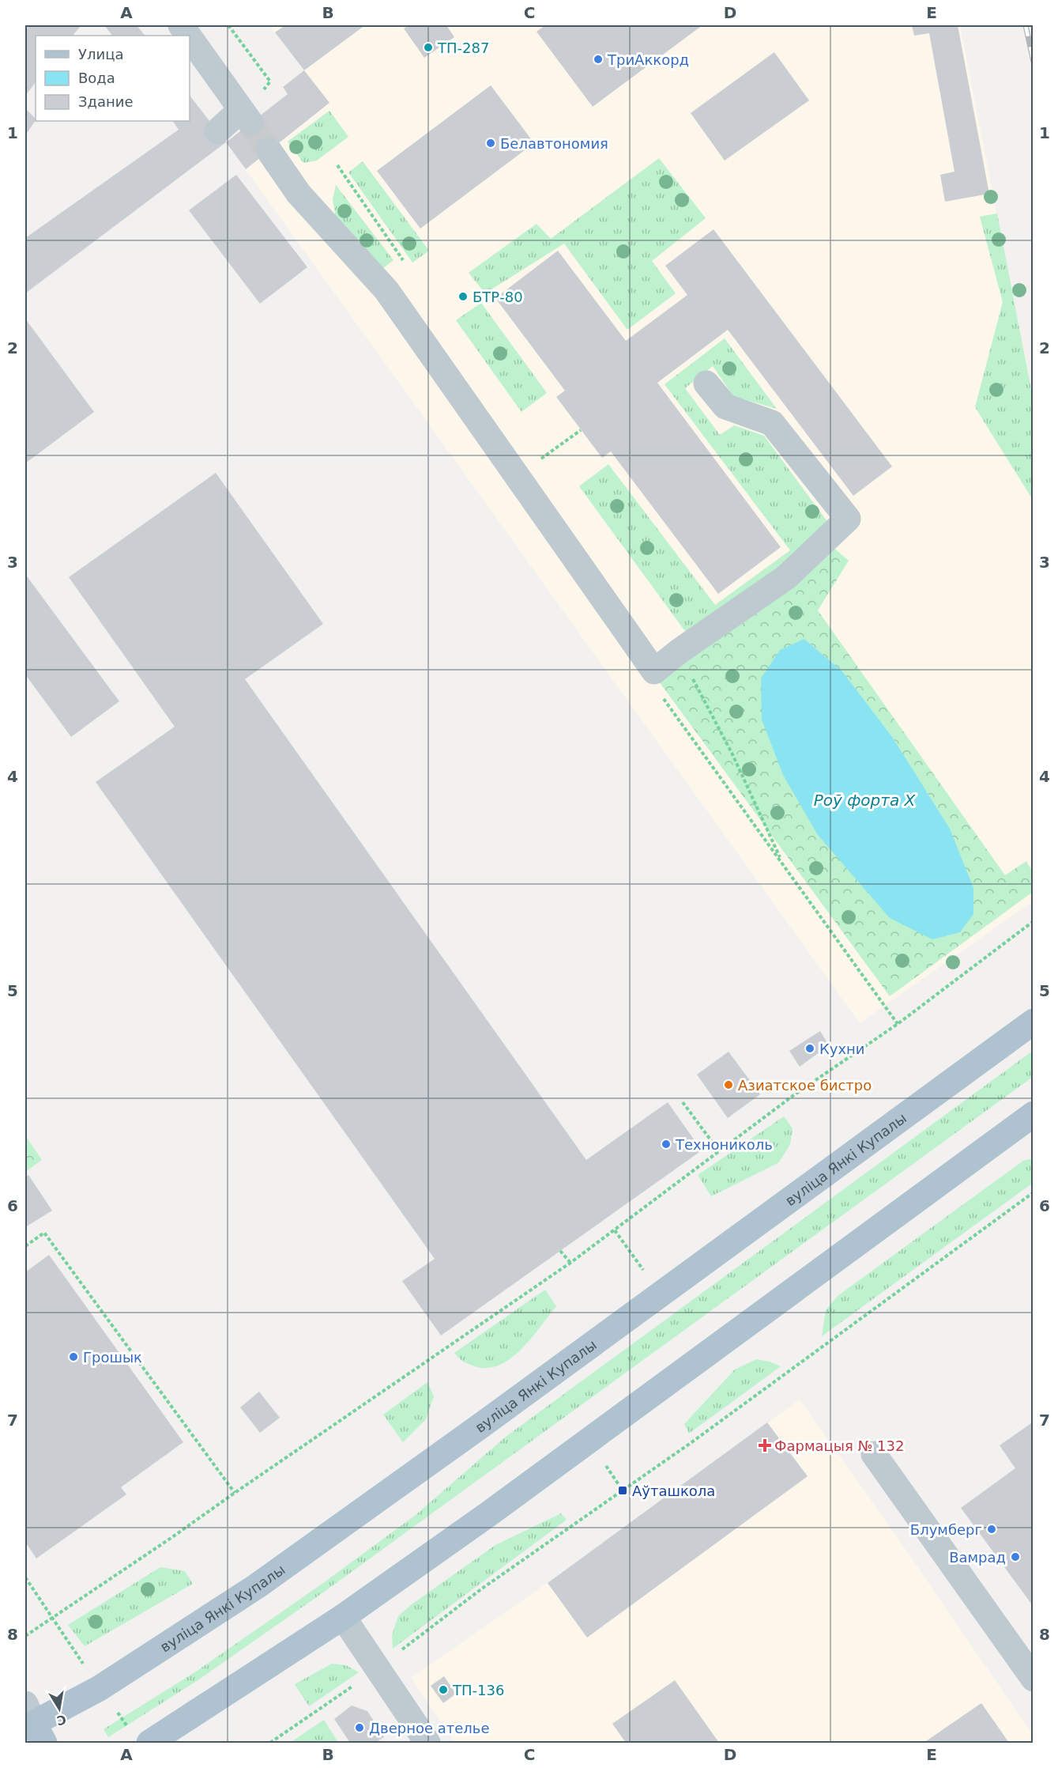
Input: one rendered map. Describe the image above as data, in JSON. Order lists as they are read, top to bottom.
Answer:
{
  "streets": {
    "main road": ["вуліца Янкі Купалы"]
  },
  "water": ["Роў форта X"],
  "places": {
    "other": [
      "ТП-287",
      "ТриАккорд",
      "Белавтономия",
      "БТР-80",
      "Кухни",
      "Азиатское бистро",
      "Технониколь",
      "Грошык",
      "Блумберг",
      "Вамрад",
      "ТП-136",
      "Дверное ателье"
    ],
    "health": ["Фармацыя № 132"],
    "transit": ["Аўташкола"]
  },
  "legend": ["Улица", "Вода", "Здание"],
  "north": "bottom",
  "grid": {
    "columns": [
      "A",
      "B",
      "C",
      "D",
      "E"
    ],
    "rows": [
      "1",
      "2",
      "3",
      "4",
      "5",
      "6",
      "7",
      "8"
    ]
  }
}
